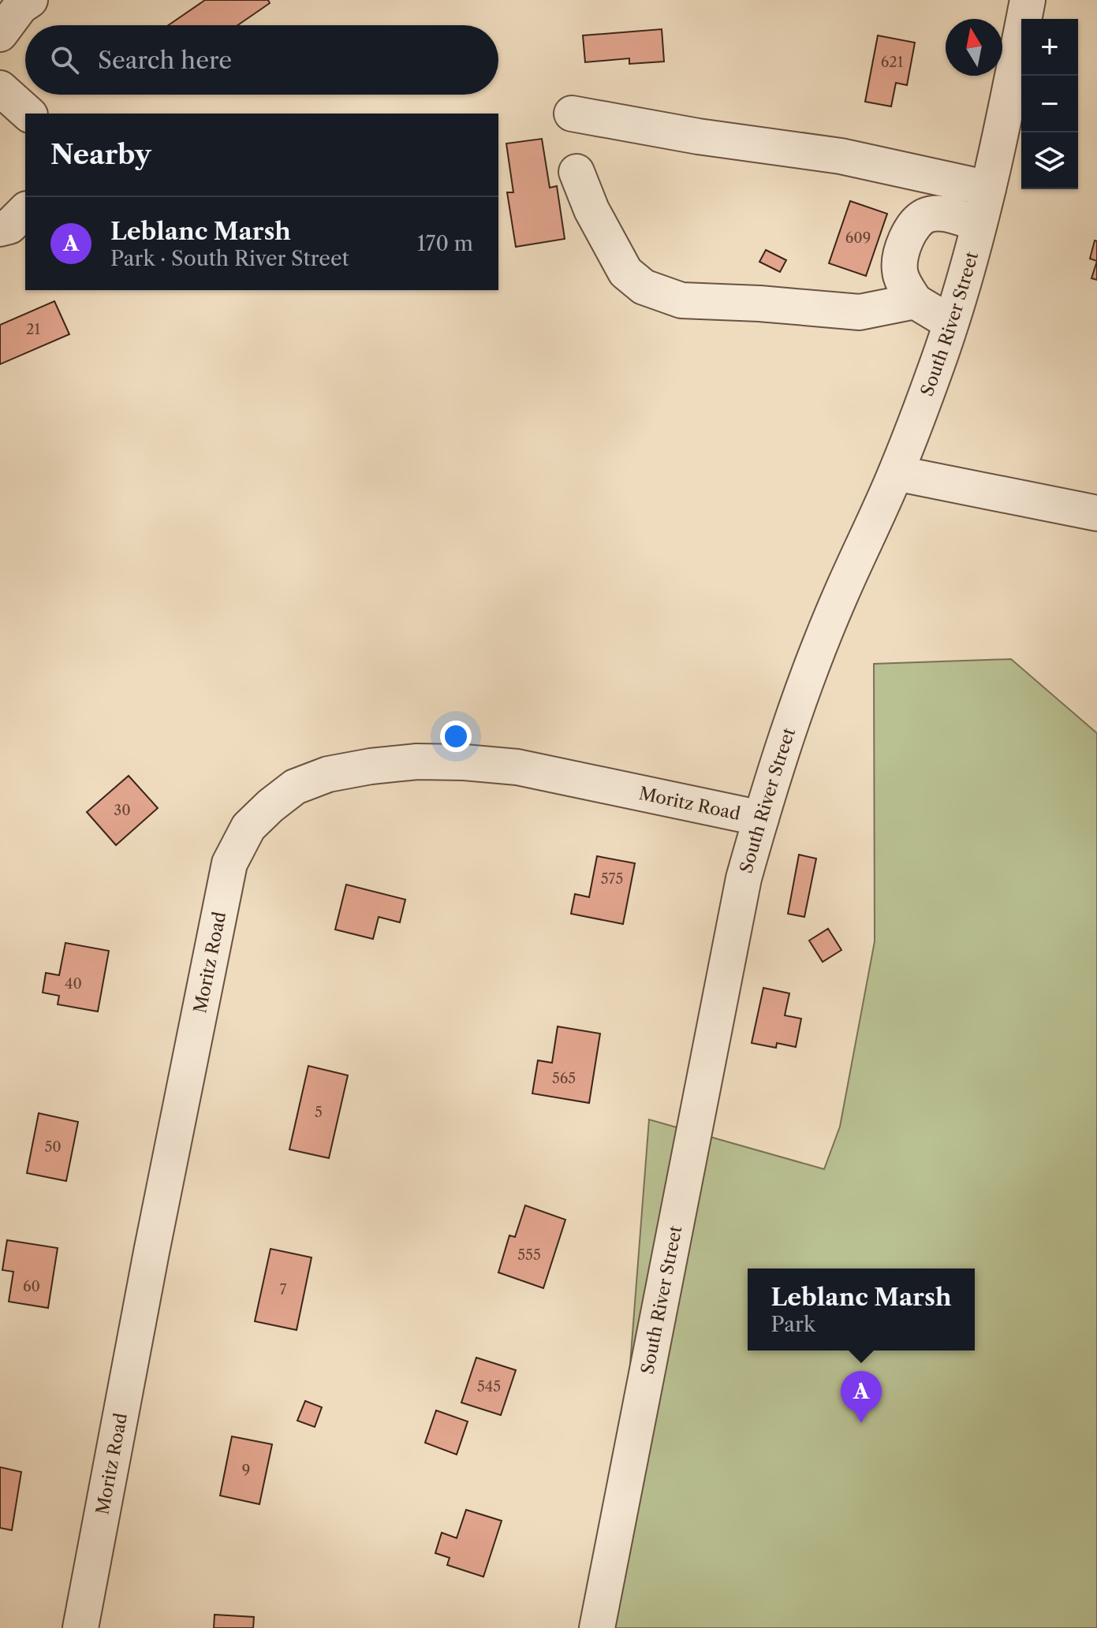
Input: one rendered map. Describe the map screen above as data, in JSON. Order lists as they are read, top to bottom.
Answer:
{
  "streets": {
    "street": ["South River Street", "Moritz Road"]
  },
  "crossings": [
    ["South River Street", "Moritz Road"]
  ],
  "house_numbers": [
    "621",
    "609",
    "21",
    "30",
    "575",
    "40",
    "565",
    "5",
    "50",
    "555",
    "60",
    "7",
    "545",
    "9"
  ],
  "north": "top",
  "page": {
    "map_buttons": ["+", "−"],
    "search": "Search here",
    "heading": "Nearby",
    "list": [
      {
        "mark": "A",
        "name": "Leblanc Marsh",
        "note": "Park · South River Street",
        "value": "170 m"
      }
    ],
    "popup": ["Leblanc Marsh", "Park"],
    "pins": "A"
  }
}
